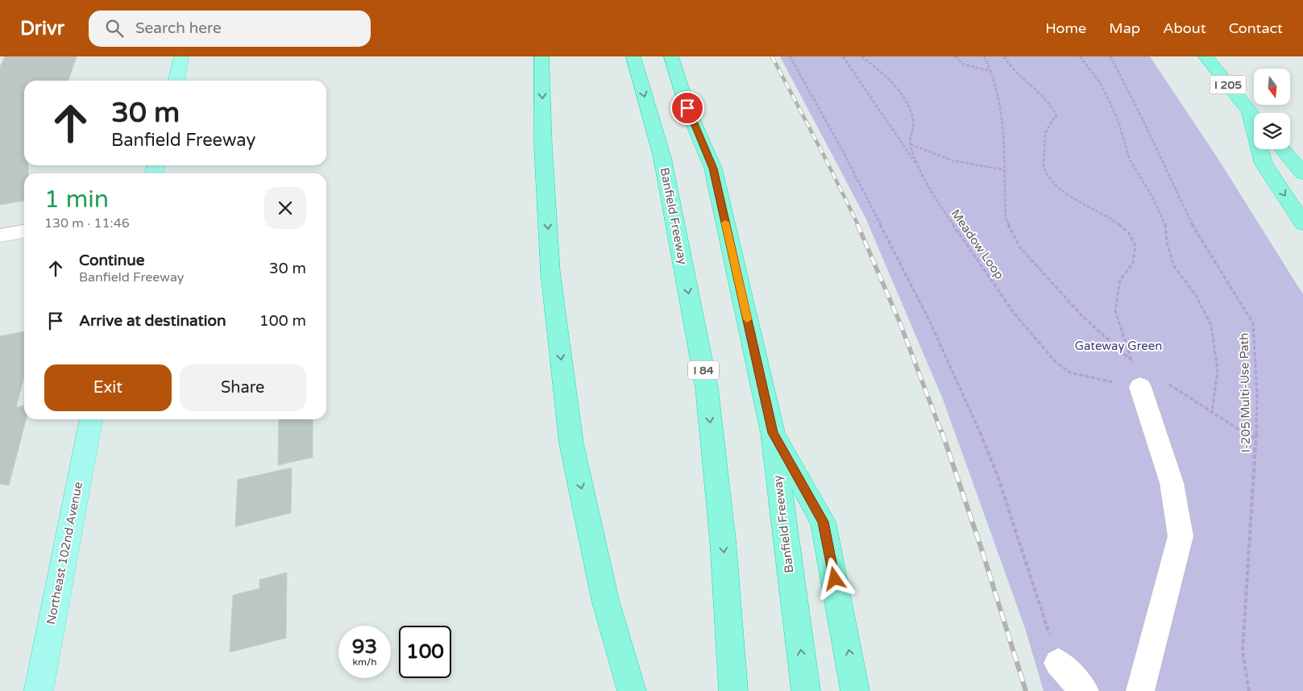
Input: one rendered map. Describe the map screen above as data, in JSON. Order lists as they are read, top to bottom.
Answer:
{
  "streets": {
    "highway": ["I 205", "Banfield Freeway", "I 84"],
    "main road": ["Northeast 102nd Avenue"],
    "path": ["Meadow Loop", "I-205 Multi-Use Path"]
  },
  "parks": ["Gateway Green"],
  "north": "bottom",
  "page": {
    "header": "Drivr",
    "search": "Search here",
    "nav": [
      "Home",
      "Map",
      "About",
      "Contact"
    ],
    "turn": ["30 m", "Banfield Freeway"],
    "heading": ["1 min", "130 m · 11:46"],
    "list": [
      {
        "name": "Continue",
        "note": "Banfield Freeway",
        "value": "30 m"
      },
      {
        "name": "Arrive at destination",
        "value": "100 m"
      }
    ],
    "buttons": ["Exit", "Share"],
    "speed": "93 km/h",
    "limit": "100"
  }
}
